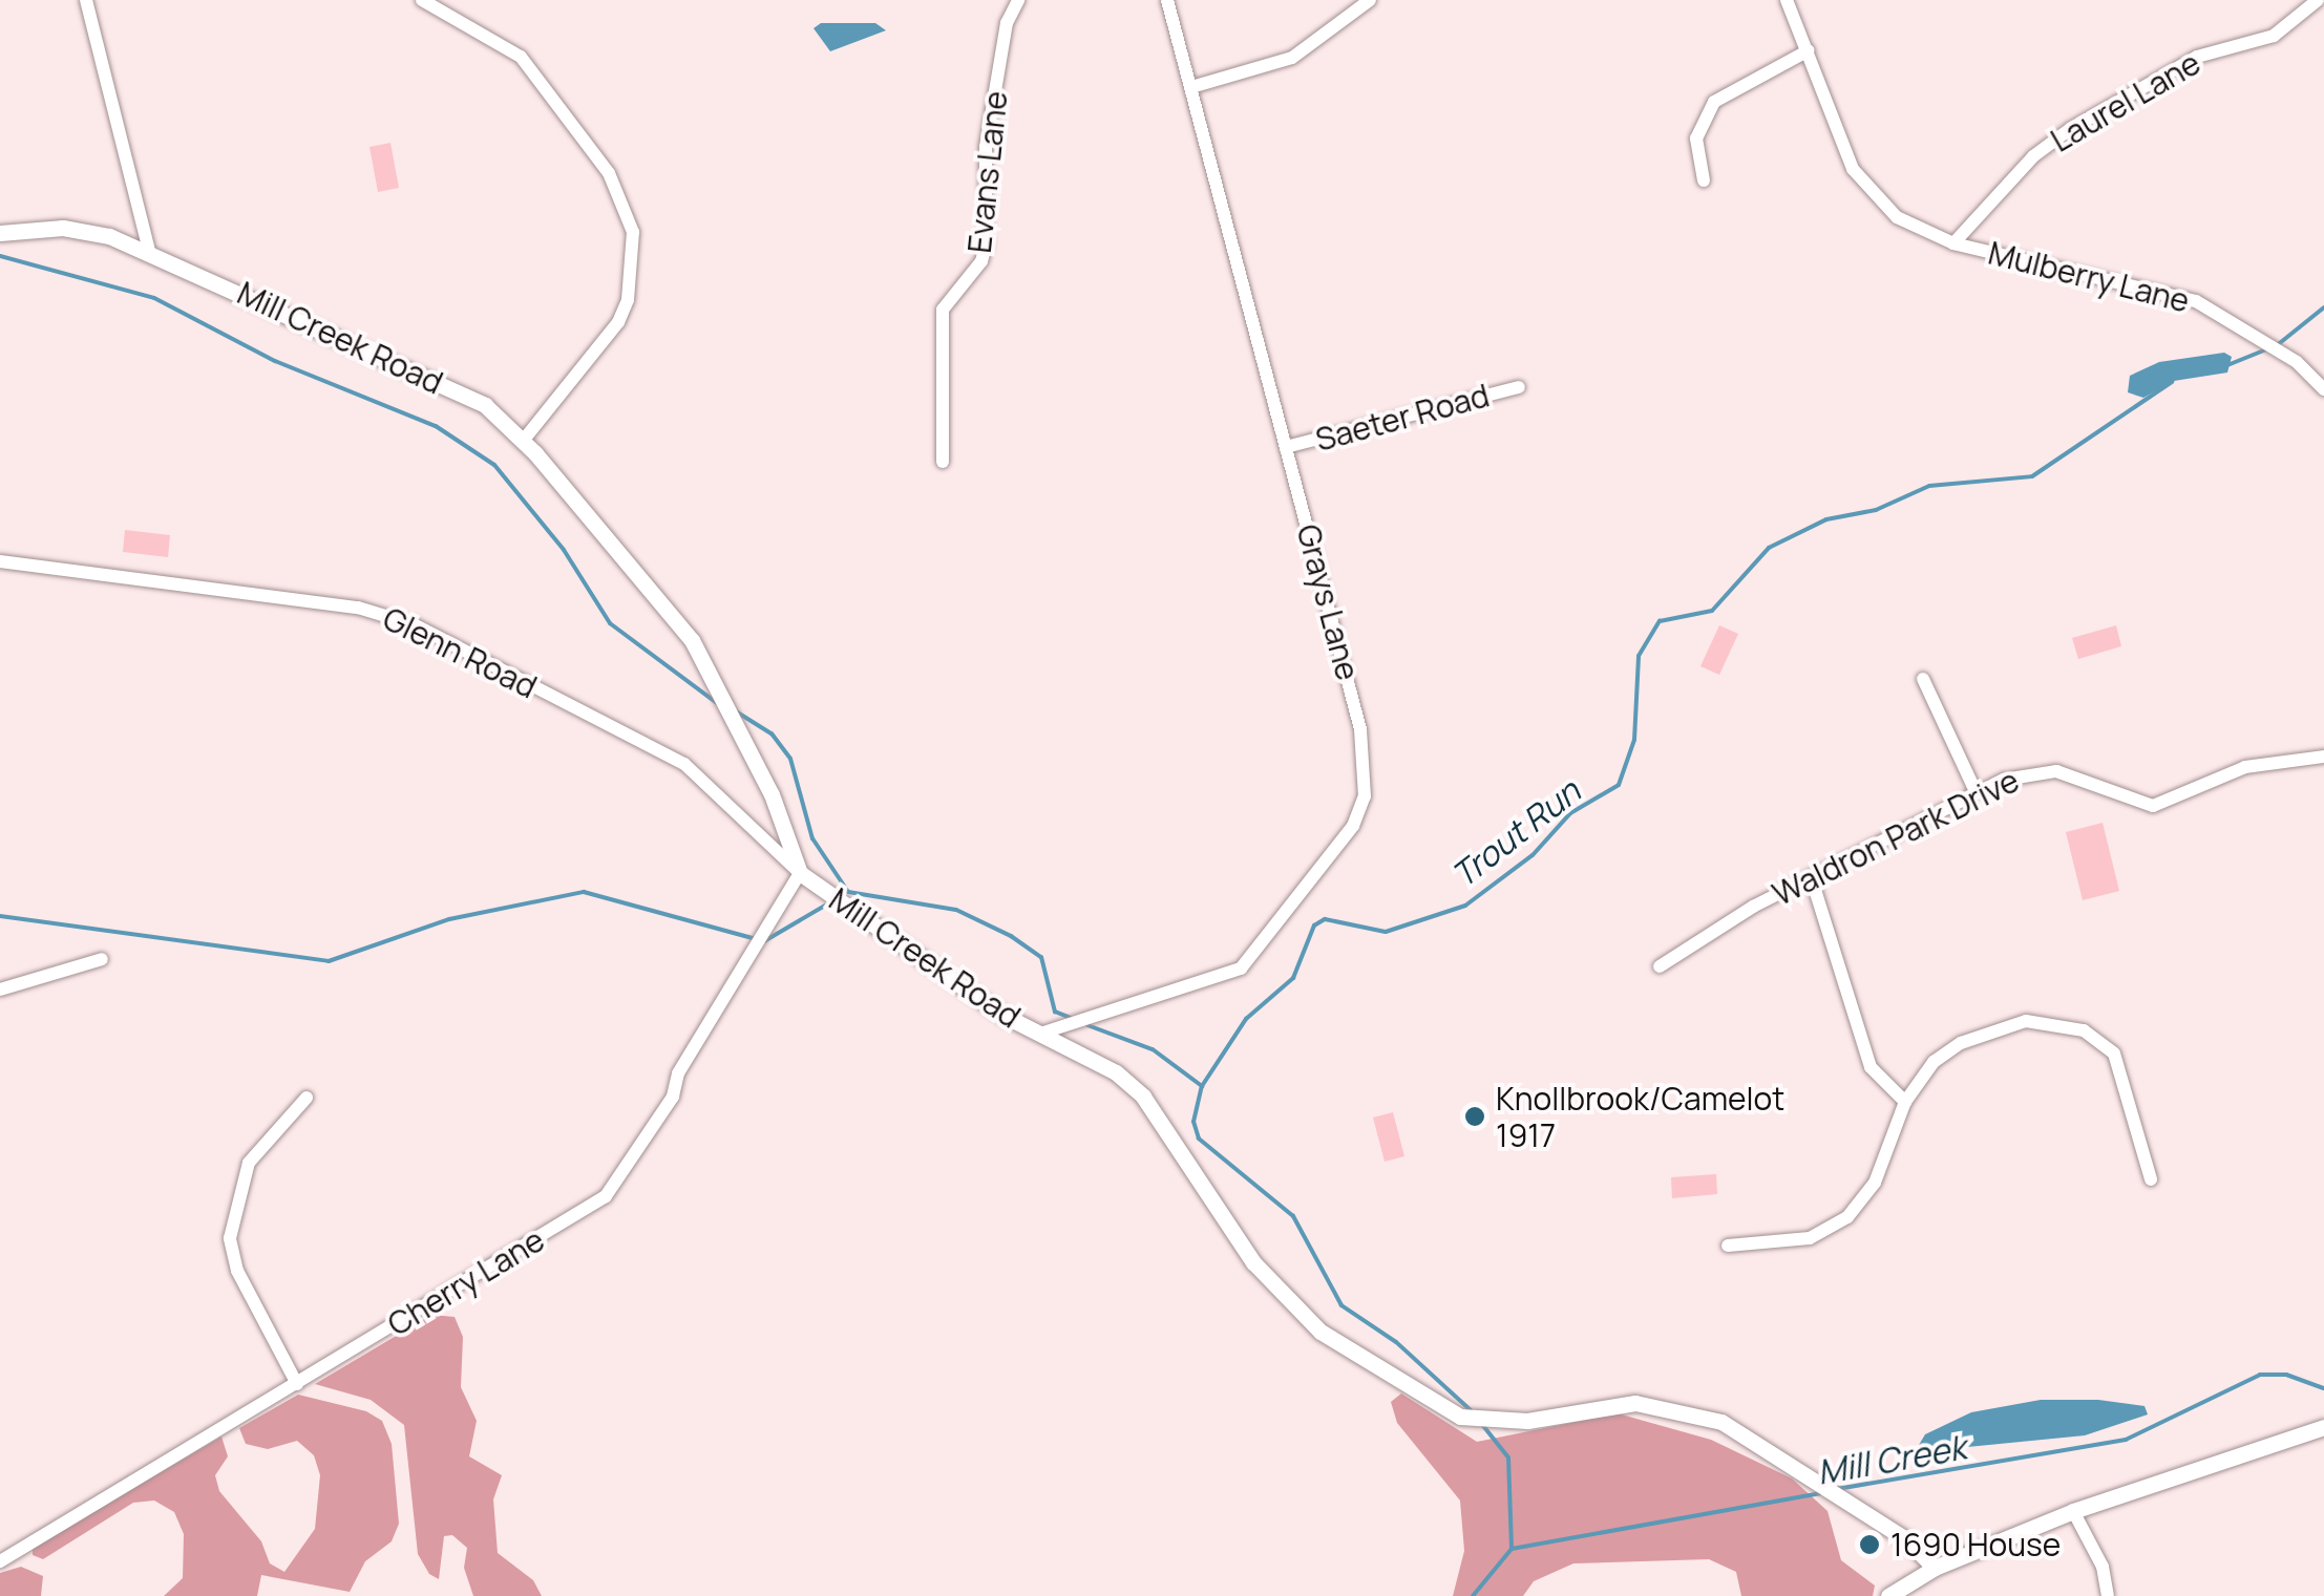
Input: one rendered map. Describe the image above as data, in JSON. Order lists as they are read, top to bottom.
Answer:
{
  "streets": {
    "street": [
      "Laurel Lane",
      "Evans Lane",
      "Mulberry Lane",
      "Mill Creek Road",
      "Saeter Road",
      "Grays Lane",
      "Glenn Road",
      "Waldron Park Drive",
      "Cherry Lane"
    ]
  },
  "crossings": [
    ["Laurel Lane", "Mulberry Lane"],
    ["Mill Creek Road", "Grays Lane"],
    ["Mill Creek Road", "Glenn Road"],
    ["Mill Creek Road", "Cherry Lane"],
    ["Saeter Road", "Grays Lane"],
    ["Glenn Road", "Cherry Lane"]
  ],
  "water": ["Trout Run", "Mill Creek"],
  "places": ["Knollbrook/Camelot 1917", "1690 House"]
}
